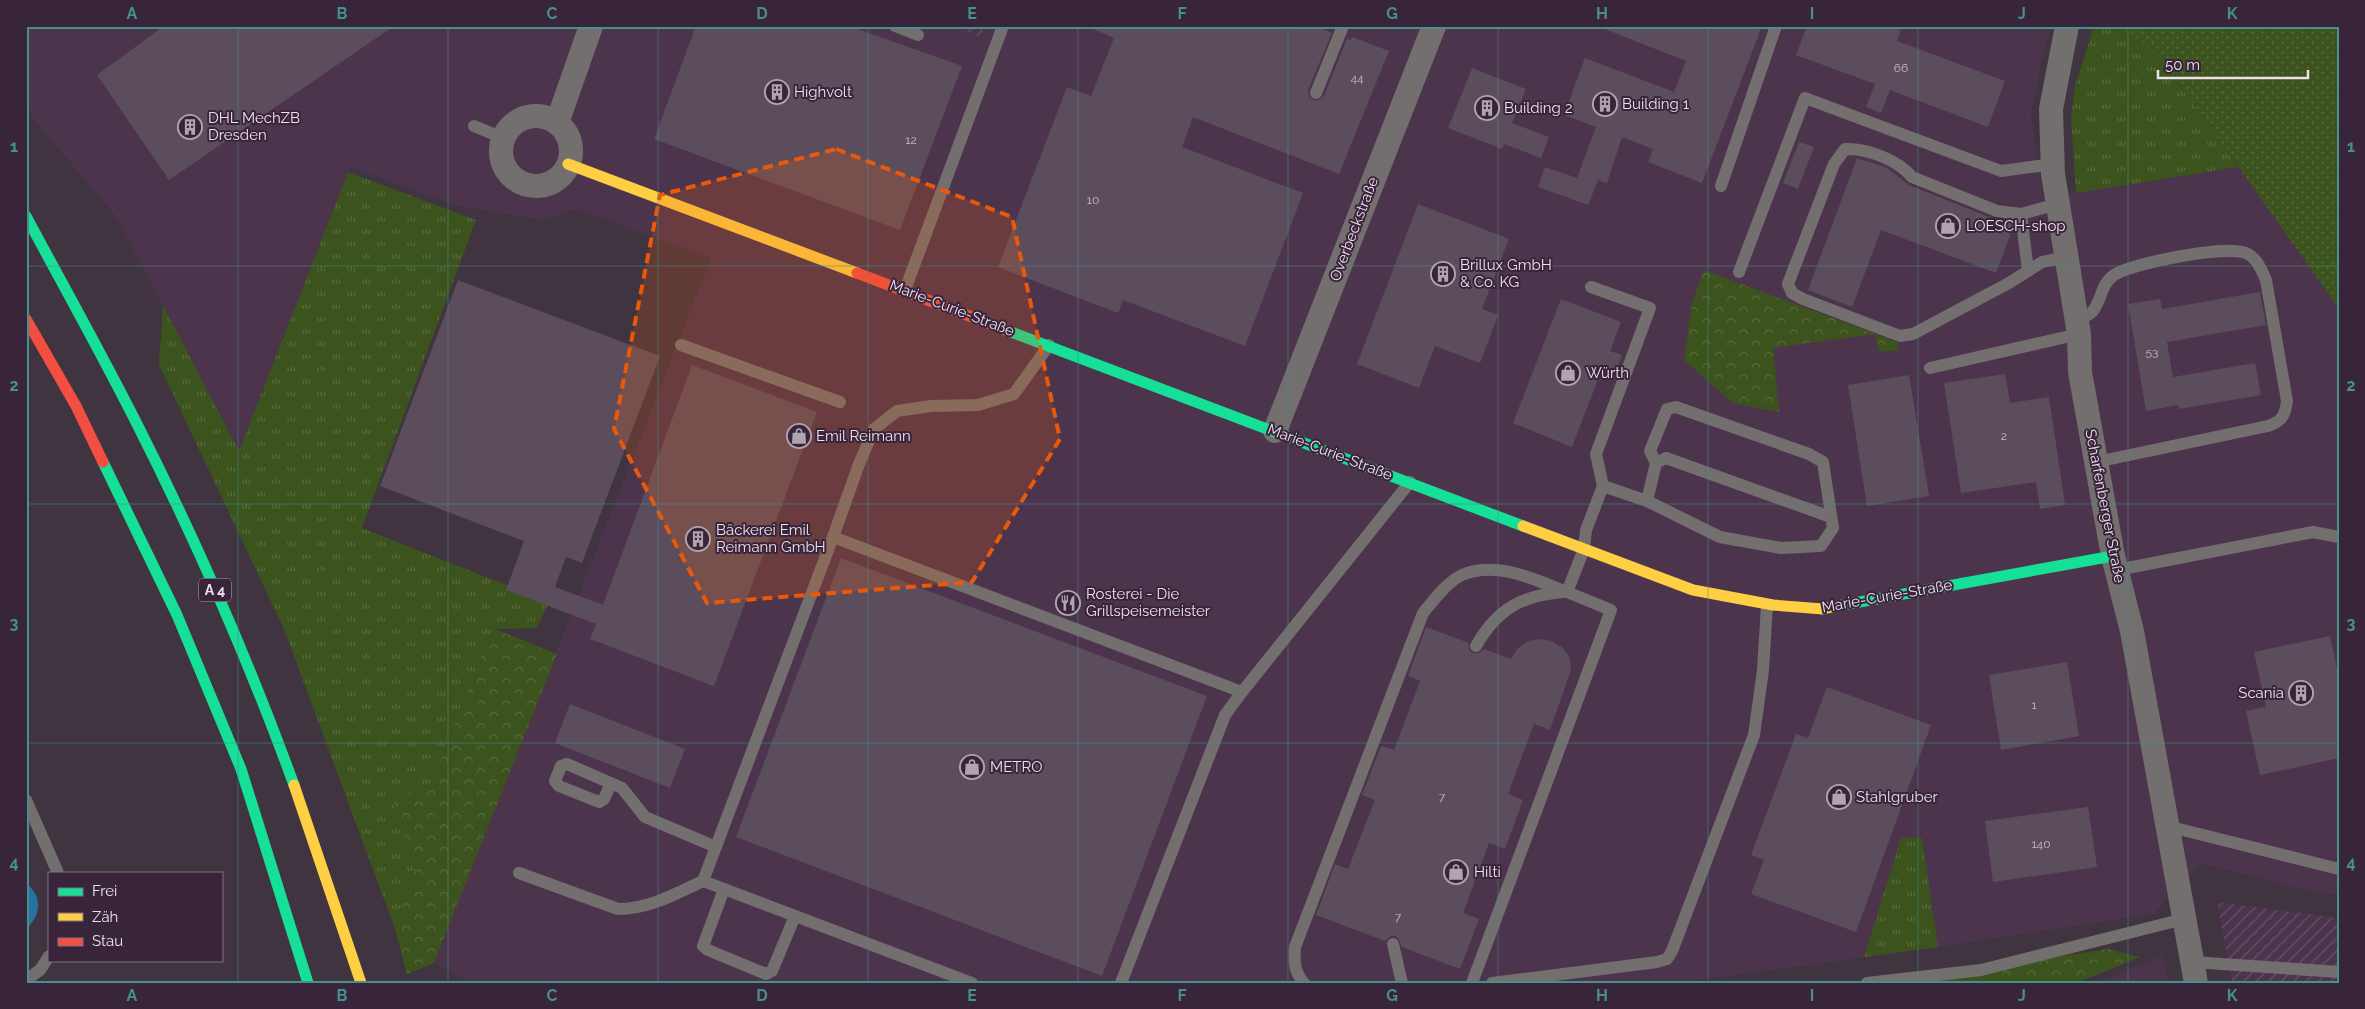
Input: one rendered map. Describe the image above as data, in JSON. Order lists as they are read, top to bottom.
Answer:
{
  "streets": {
    "main road": ["Marie-Curie-Straße", "A 4"],
    "street": ["Overbeckstraße", "Scharfenberger Straße"]
  },
  "crossings": [
    ["Overbeckstraße", "Marie-Curie-Straße"],
    ["Marie-Curie-Straße", "Scharfenberger Straße"]
  ],
  "places": {
    "building": [
      "Highvolt",
      "Building 1",
      "Building 2",
      "DHL MechZB Dresden",
      "Brillux GmbH & Co. KG",
      "Bäckerei Emil Reimann GmbH",
      "Scania"
    ],
    "shop": [
      "LOESCH-shop",
      "Würth",
      "Emil Reimann",
      "METRO",
      "Stahlgruber",
      "Hilti"
    ],
    "restaurant": ["Rosterei - Die Grillspeisemeister"]
  },
  "house_numbers": [
    "66",
    "44",
    "12",
    "10",
    "53",
    "2",
    "1",
    "7",
    "140",
    "7"
  ],
  "legend": ["Frei", "Zäh", "Stau"],
  "scale_bar": "50 m",
  "grid": {
    "columns": [
      "A",
      "B",
      "C",
      "D",
      "E",
      "F",
      "G",
      "H",
      "I",
      "J",
      "K"
    ],
    "rows": [
      "1",
      "2",
      "3",
      "4"
    ]
  }
}
